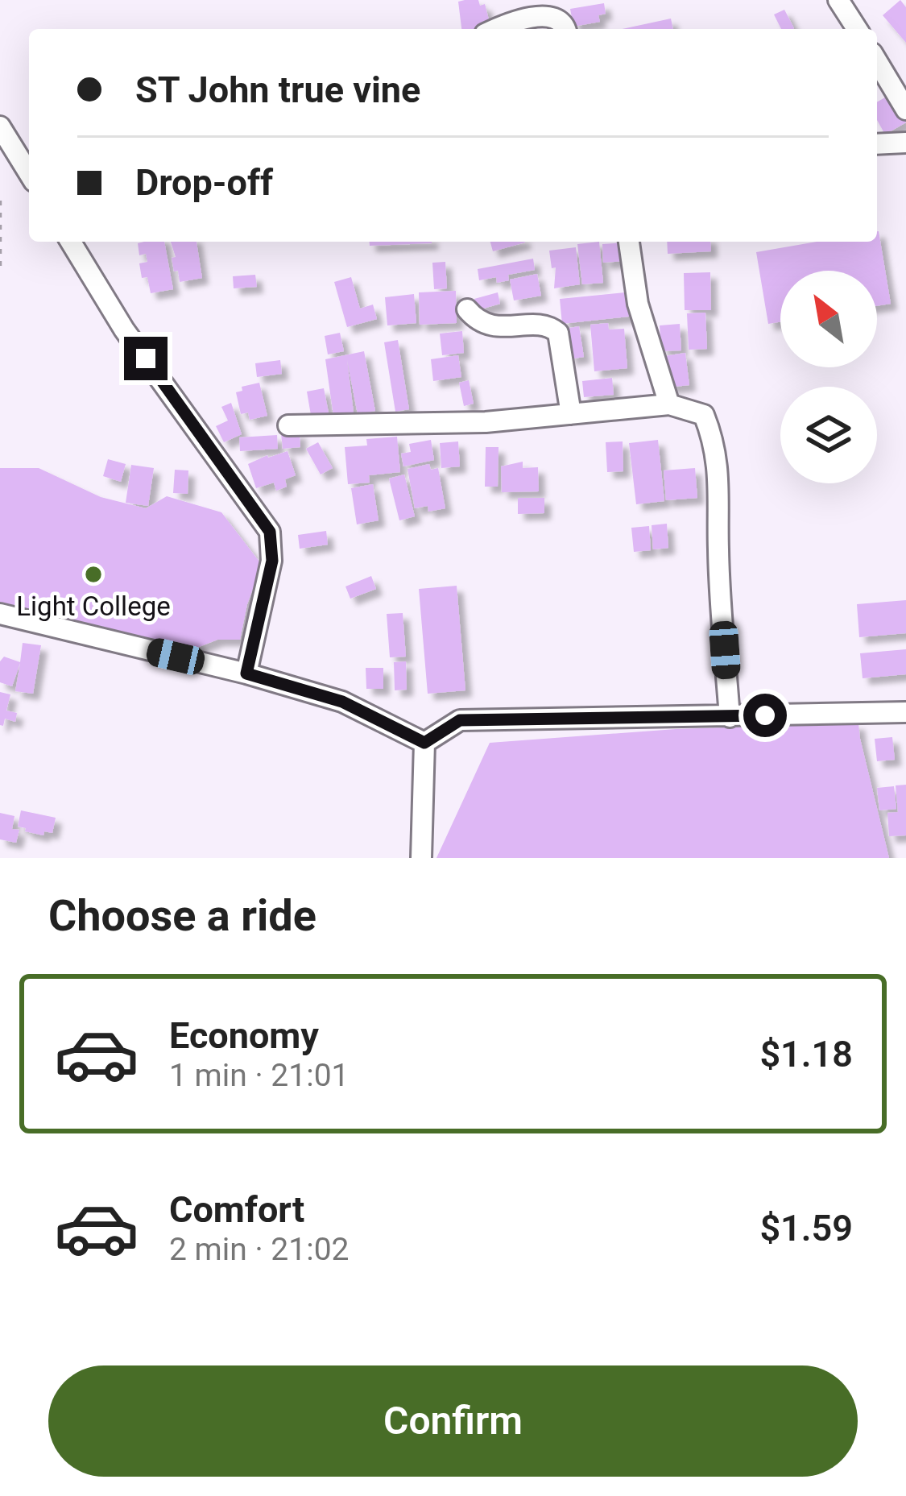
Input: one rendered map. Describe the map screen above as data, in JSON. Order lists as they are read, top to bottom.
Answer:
{
  "places": ["Light College"],
  "north": "top left",
  "page": {
    "banner": ["ST John true vine", "Drop-off"],
    "heading": "Choose a ride",
    "list": [
      {
        "name": "Economy",
        "note": "1 min · 21:01",
        "value": "$1.18"
      },
      {
        "name": "Comfort",
        "note": "2 min · 21:02",
        "value": "$1.59"
      }
    ],
    "buttons": "Confirm"
  }
}
